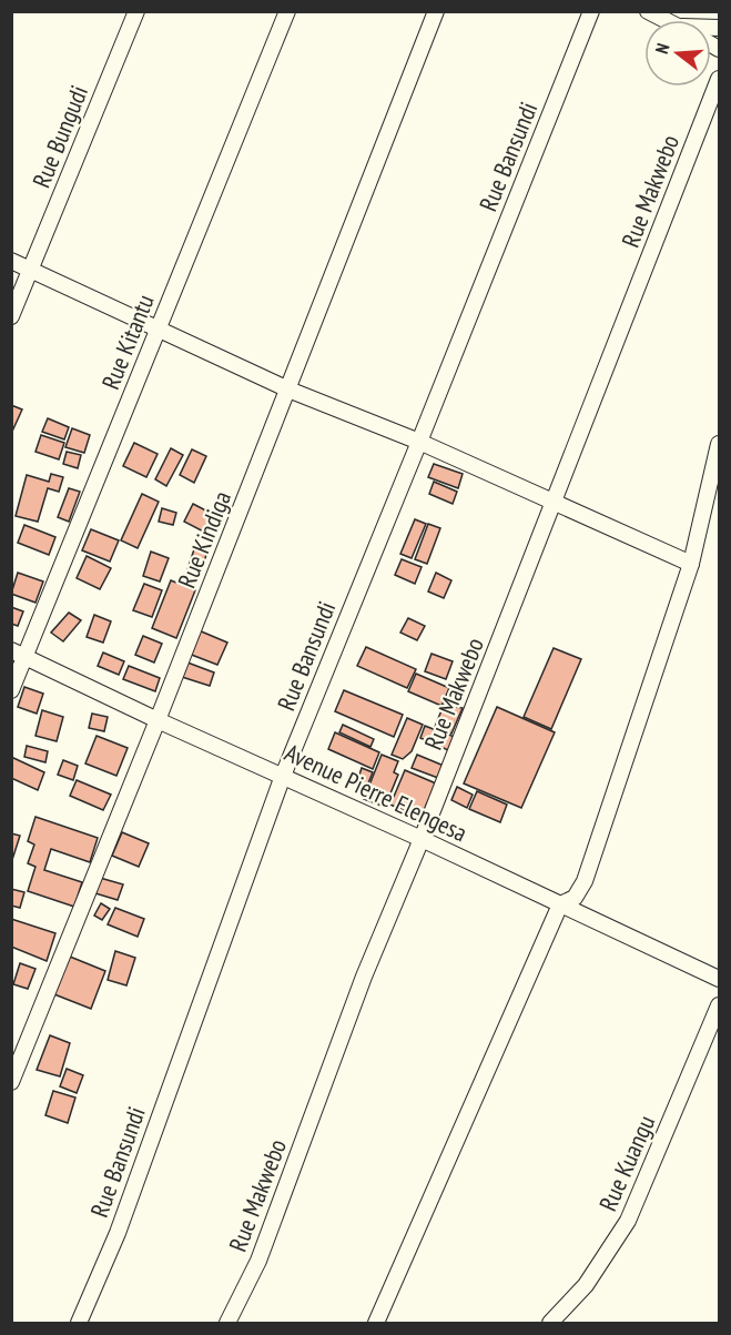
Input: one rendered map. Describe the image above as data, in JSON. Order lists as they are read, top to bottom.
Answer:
{
  "streets": {
    "street": [
      "Rue Bungudi",
      "Rue Bansundi",
      "Rue Makwebo",
      "Rue Kitantu",
      "Rue Kindiga",
      "Avenue Pierre Elengesa",
      "Rue Kuangu"
    ]
  },
  "crossings": [
    ["Rue Bansundi", "Avenue Pierre Elengesa"],
    ["Rue Makwebo", "Avenue Pierre Elengesa"],
    ["Rue Kitantu", "Avenue Pierre Elengesa"],
    ["Rue Kindiga", "Avenue Pierre Elengesa"]
  ],
  "north": "left"
}
